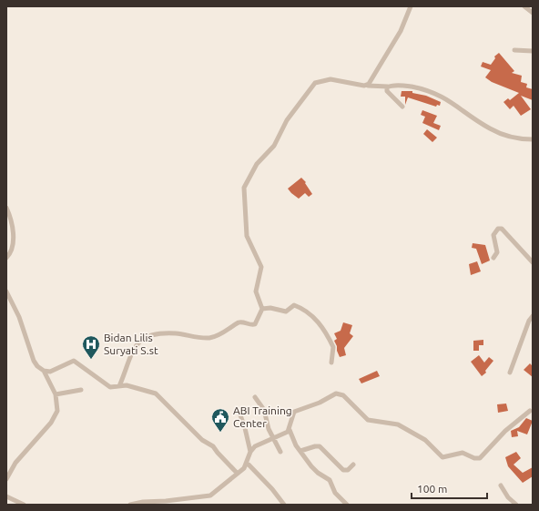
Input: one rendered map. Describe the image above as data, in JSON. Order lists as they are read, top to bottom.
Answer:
{
  "places": {
    "hospital": ["Bidan Lilis Suryati S.st"],
    "public building": ["ABI Training Center"]
  },
  "scale_bar": "100 m"
}
